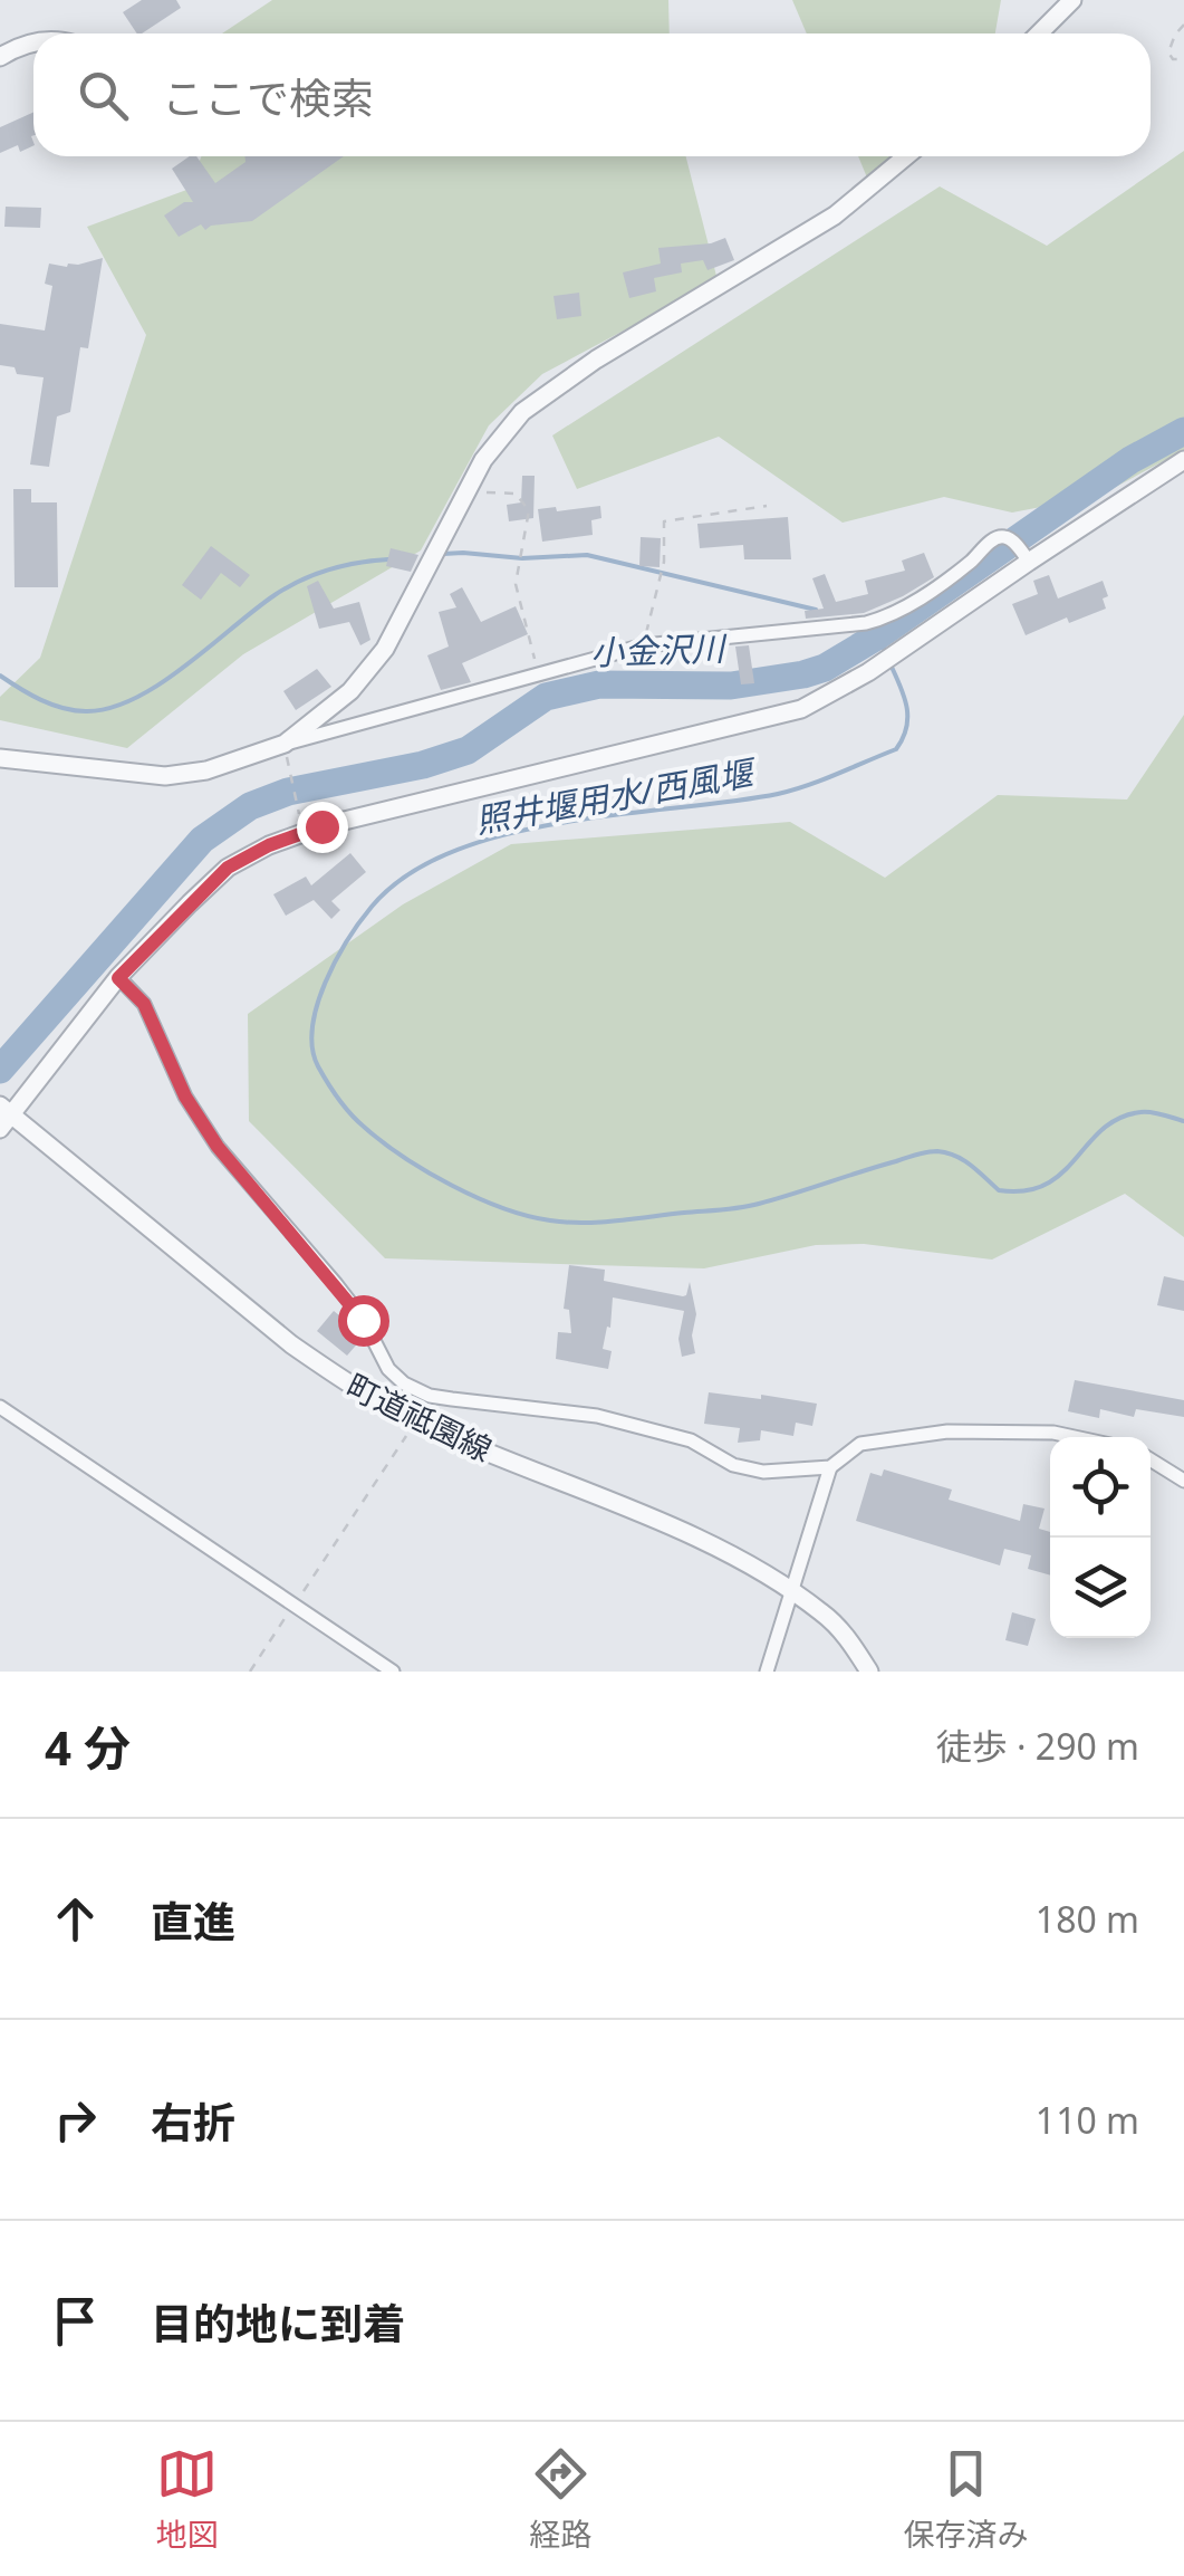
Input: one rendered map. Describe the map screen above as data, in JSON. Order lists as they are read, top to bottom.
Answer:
{
  "streets": {
    "street": ["町道祗園線"]
  },
  "water": ["小金沢川", "照井堰用水/西風堰"],
  "page": {
    "search": "ここで検索",
    "heading": ["4 分", "徒歩 · 290 m"],
    "list": [
      ["直進", "180 m"],
      ["右折", "110 m"],
      "目的地に到着"
    ],
    "nav": ["地図", "経路", "保存済み"]
  }
}
